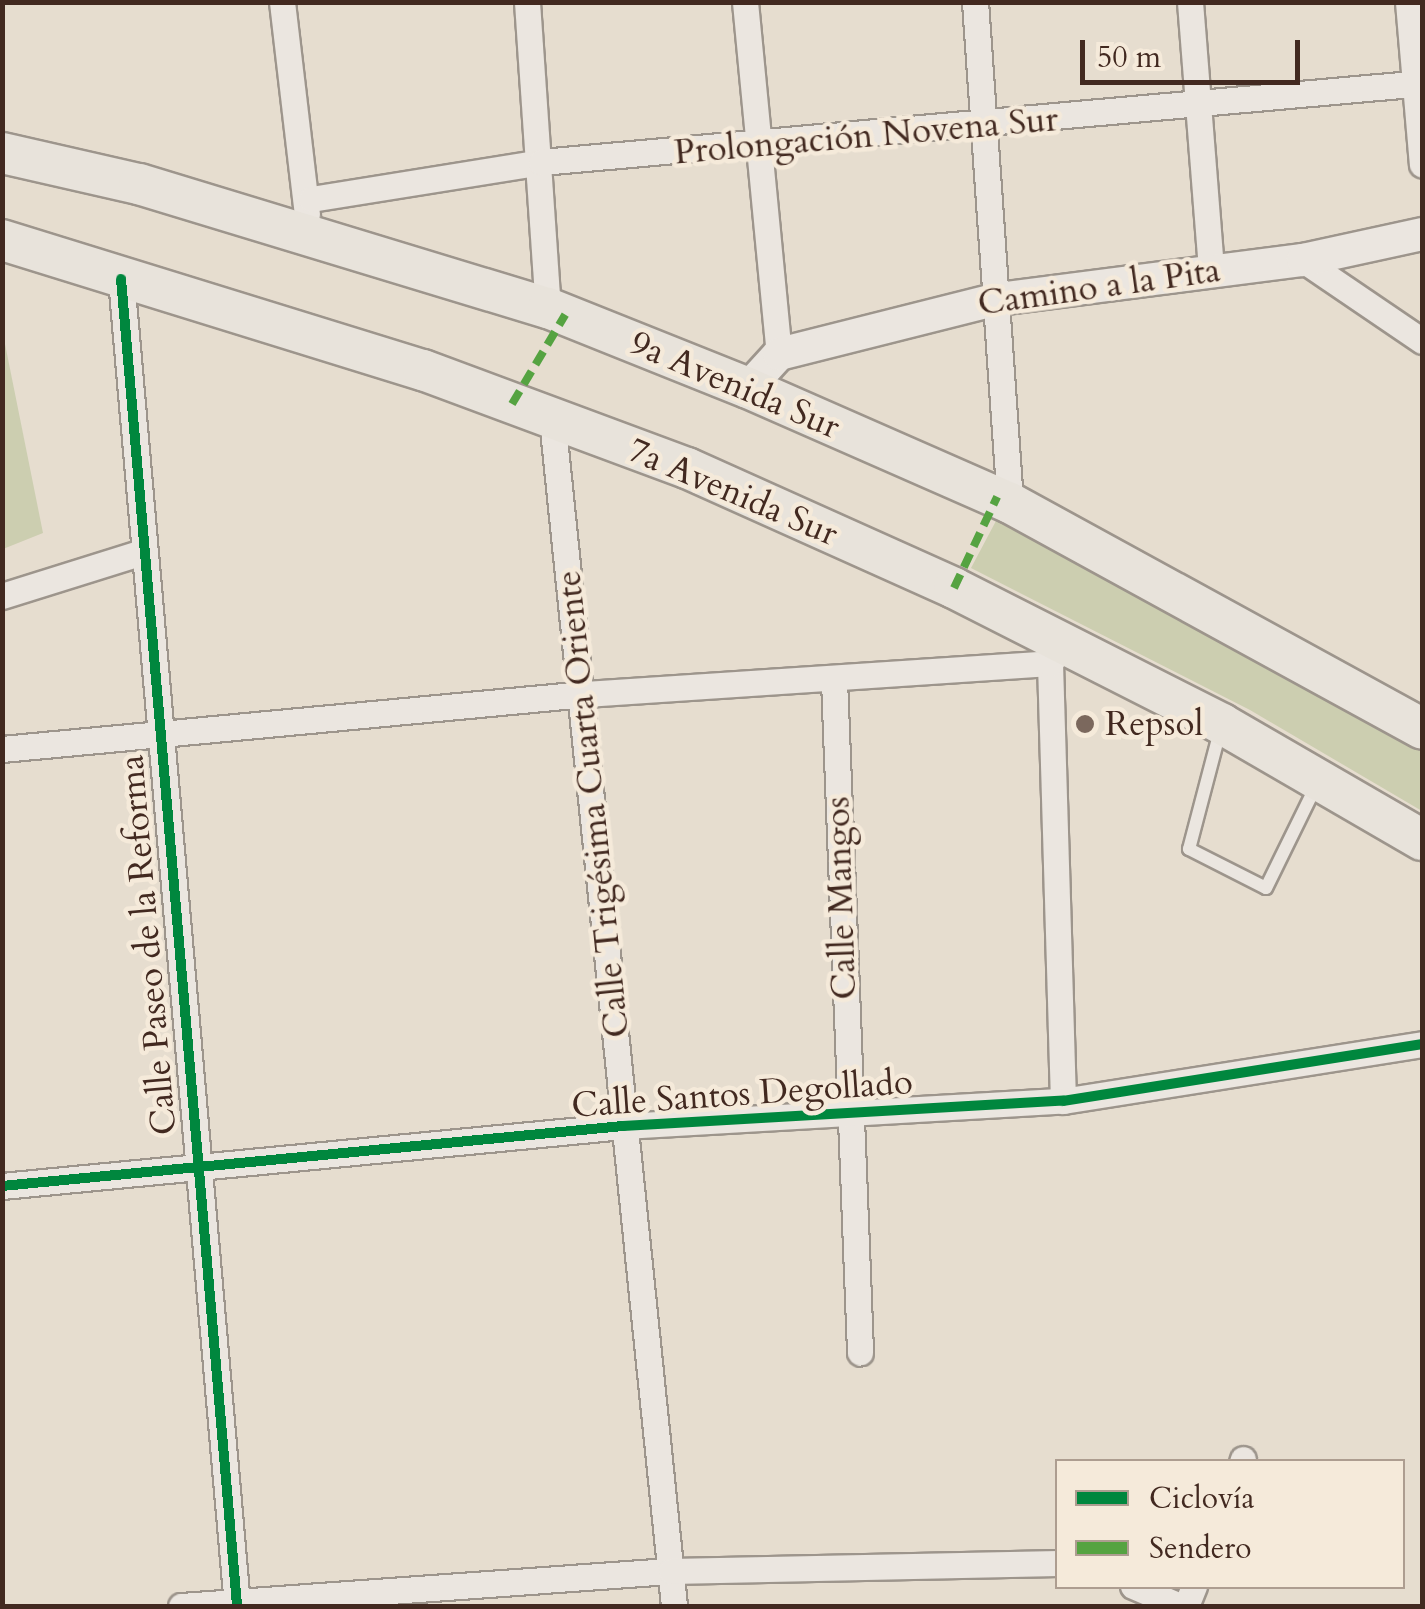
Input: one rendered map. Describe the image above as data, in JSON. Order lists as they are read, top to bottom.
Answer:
{
  "streets": {
    "main road": ["9a Avenida Sur", "7a Avenida Sur"],
    "street": [
      "Prolongación Novena Sur",
      "Camino a la Pita",
      "Calle Trigésima Cuarta Oriente",
      "Calle Mangos",
      "Calle Paseo de la Reforma",
      "Calle Santos Degollado"
    ]
  },
  "crossings": [
    ["Prolongación Novena Sur", "9a Avenida Sur"],
    ["7a Avenida Sur", "Calle Trigésima Cuarta Oriente"],
    ["7a Avenida Sur", "Calle Paseo de la Reforma"],
    ["Calle Trigésima Cuarta Oriente", "Calle Santos Degollado"],
    ["Calle Mangos", "Calle Santos Degollado"],
    ["Calle Paseo de la Reforma", "Calle Santos Degollado"]
  ],
  "places": ["Repsol"],
  "legend": ["Ciclovía", "Sendero"],
  "scale_bar": "50 m"
}
